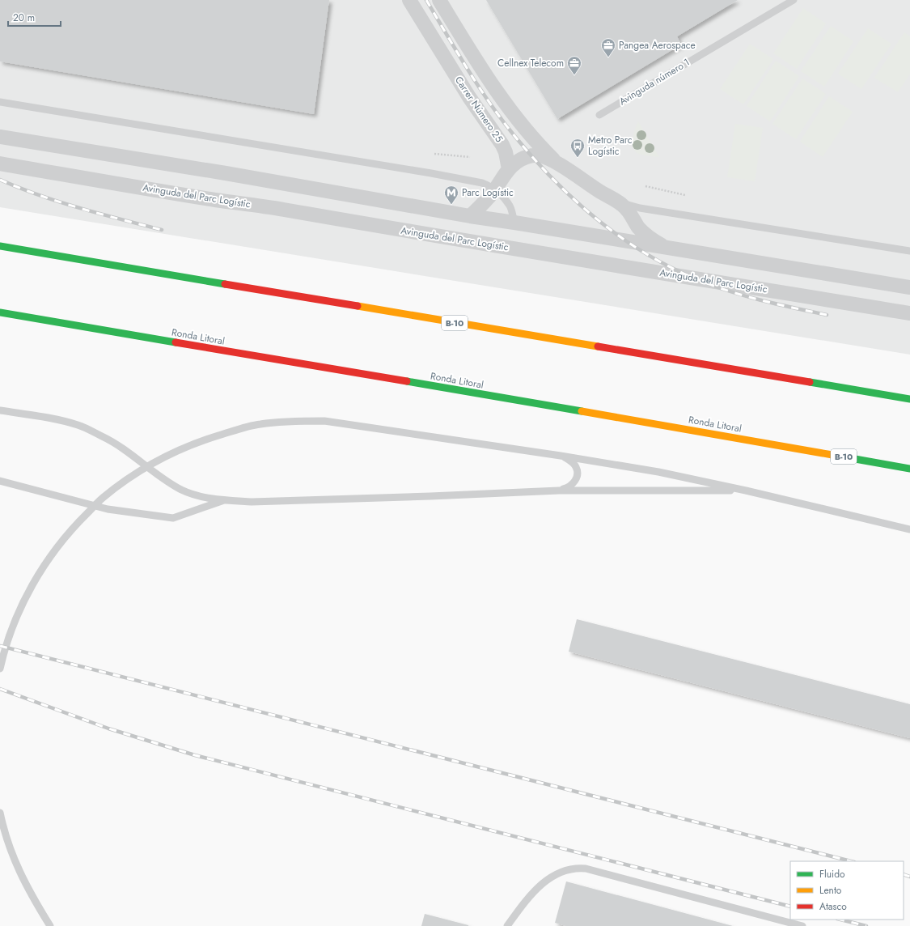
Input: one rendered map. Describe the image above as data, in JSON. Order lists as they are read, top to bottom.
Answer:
{
  "streets": {
    "highway": ["B-10", "Ronda Litoral"],
    "street": ["Carrer Número 25", "Avinguda del Parc Logístic"],
    "lane": ["Avinguda número 1"]
  },
  "places": {
    "office": ["Pangea Aerospace", "Cellnex Telecom"],
    "bus stop": ["Metro Parc Logístic"],
    "metro station": ["Parc Logístic"]
  },
  "legend": ["Fluido", "Lento", "Atasco"],
  "scale_bar": "20 m"
}
